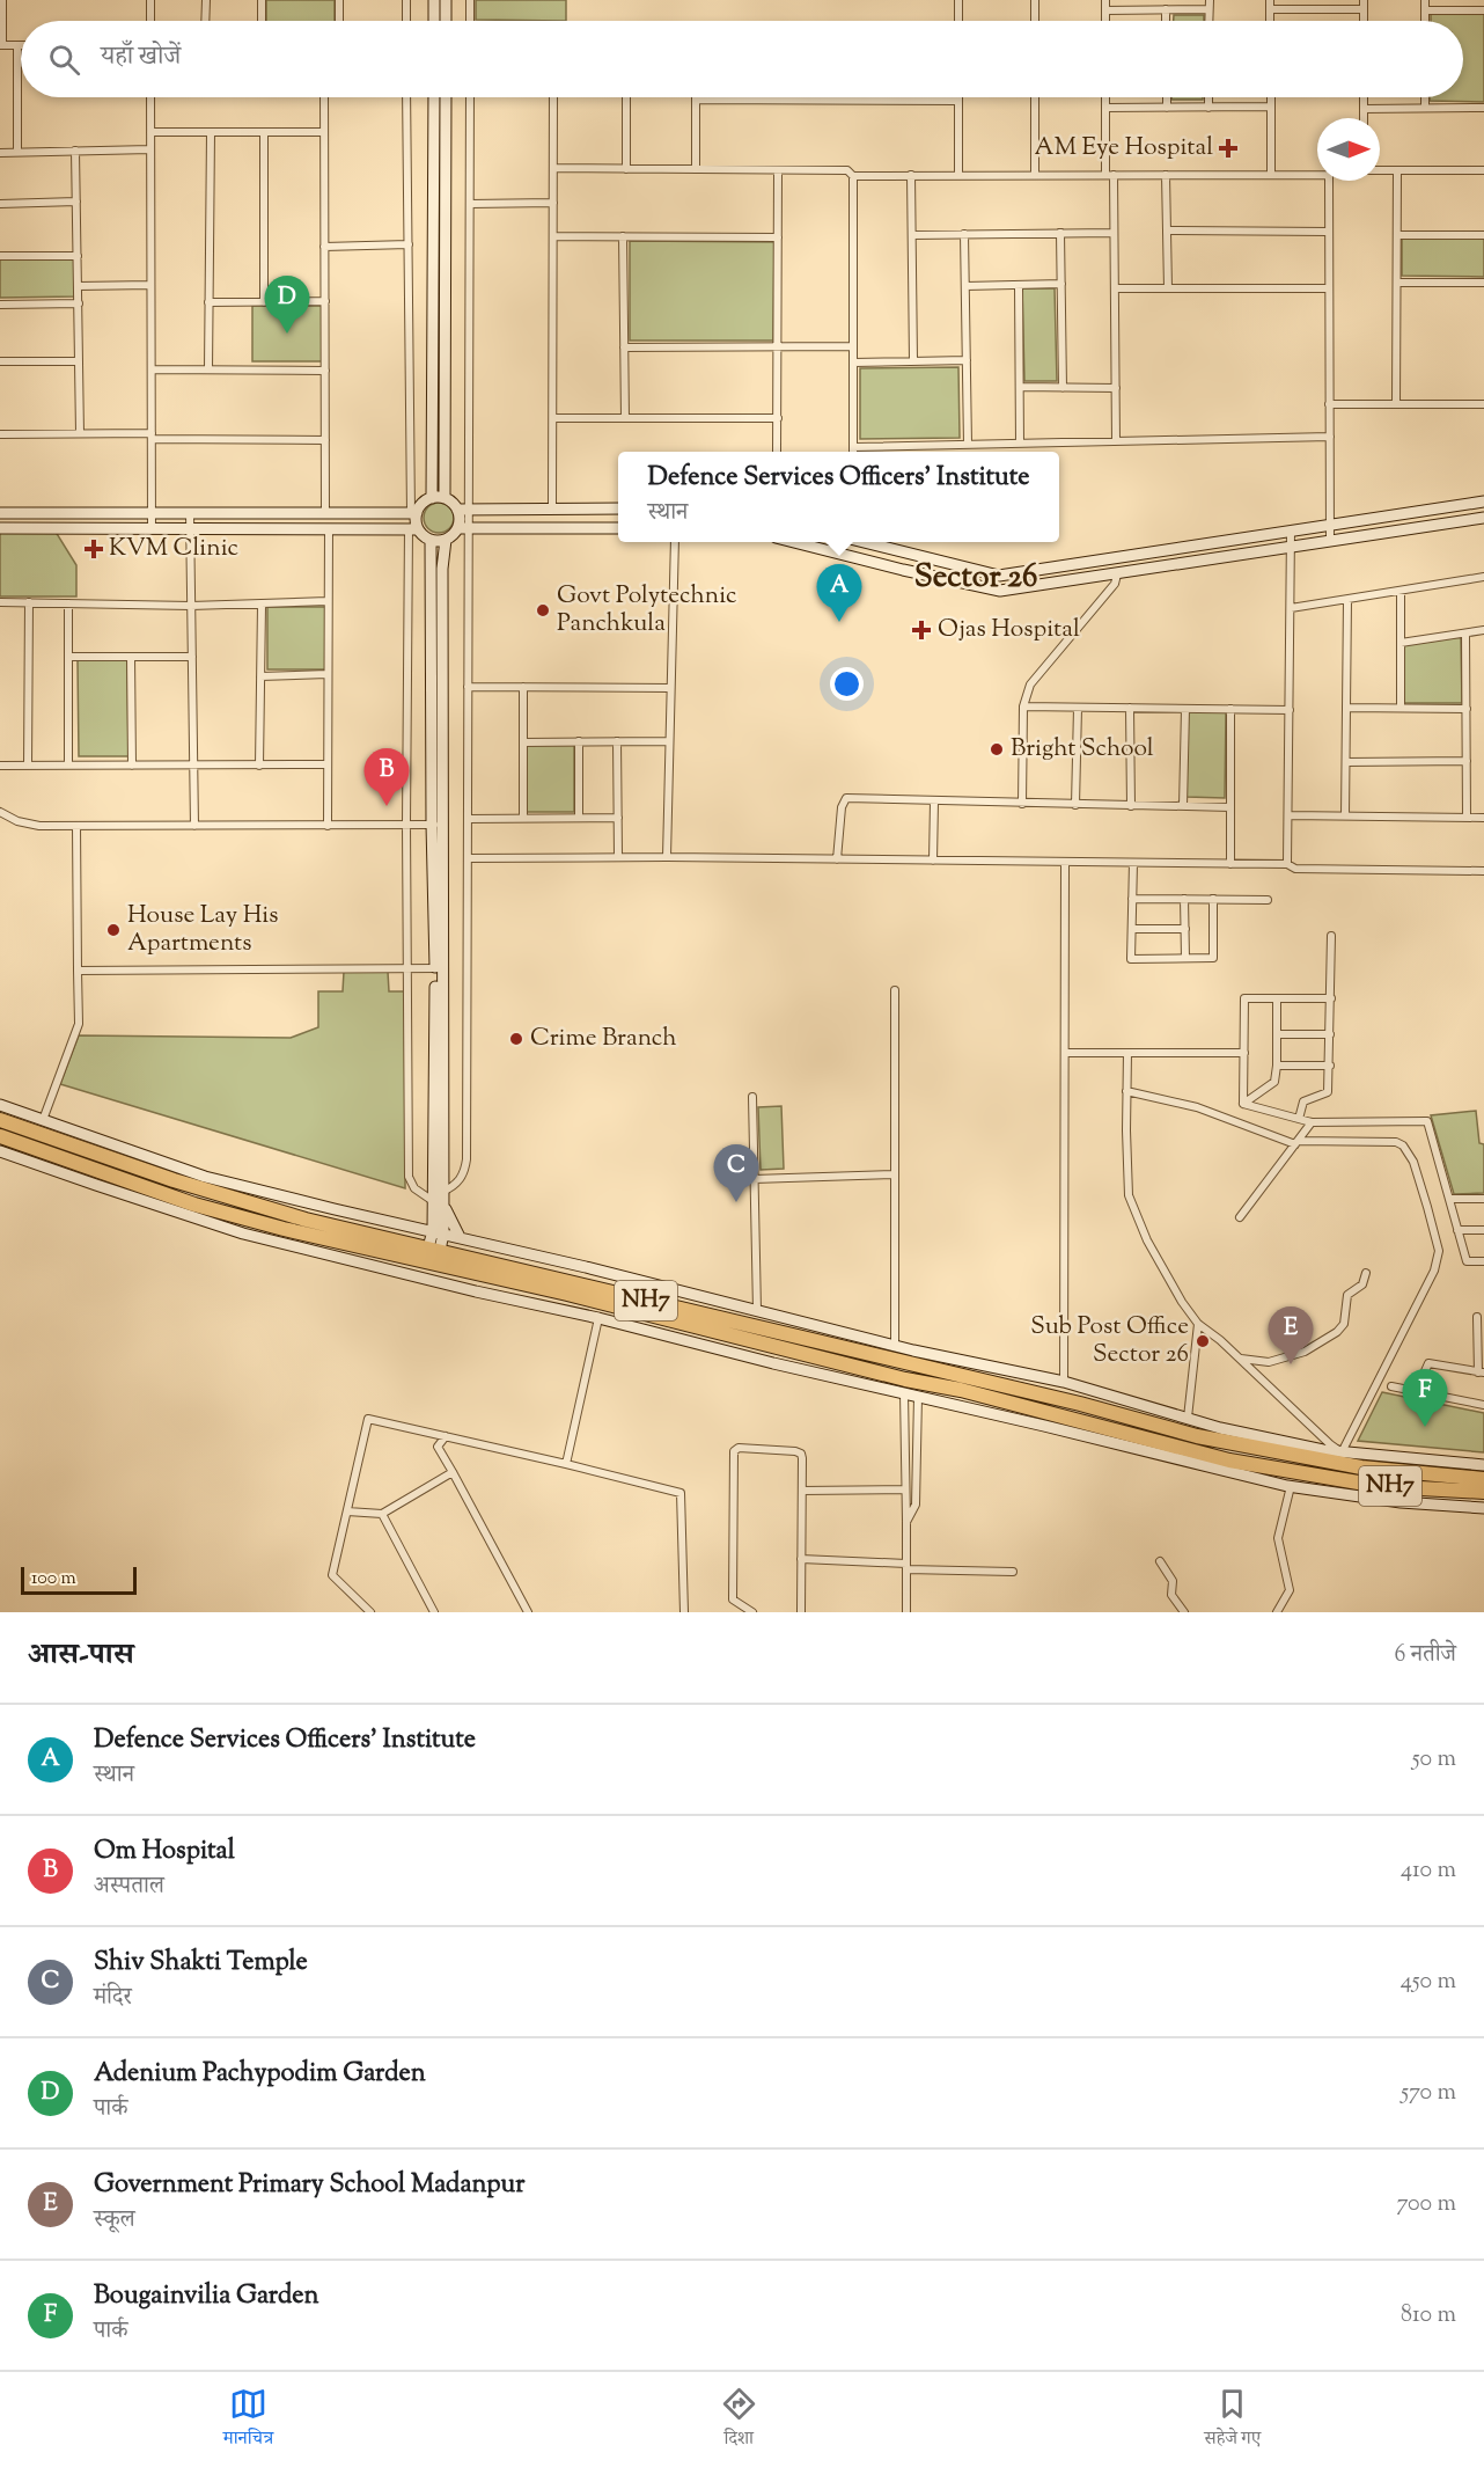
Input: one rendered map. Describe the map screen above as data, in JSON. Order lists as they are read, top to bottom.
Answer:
{
  "streets": {
    "highway": ["NH7"]
  },
  "districts": ["Sector 26"],
  "places": {
    "health": ["AM Eye Hospital", "KVM Clinic", "Ojas Hospital"],
    "other": [
      "Govt Polytechnic Panchkula",
      "Bright School",
      "House Lay His Apartments",
      "Crime Branch",
      "Sub Post Office Sector 26"
    ]
  },
  "scale_bar": "100 m",
  "north": "right",
  "page": {
    "search": "यहाँ खोजें",
    "pins": [
      "D",
      "A",
      "B",
      "C",
      "E",
      "F"
    ],
    "popup": ["Defence Services Officers' Institute", "स्थान"],
    "scale": "100 m",
    "heading": ["आस-पास", "6 नतीजे"],
    "list": [
      {
        "mark": "A",
        "name": "Defence Services Officers' Institute",
        "note": "स्थान",
        "value": "50 m"
      },
      {
        "mark": "B",
        "name": "Om Hospital",
        "note": "अस्पताल",
        "value": "410 m"
      },
      {
        "mark": "C",
        "name": "Shiv Shakti Temple",
        "note": "मंदिर",
        "value": "450 m"
      },
      {
        "mark": "D",
        "name": "Adenium Pachypodim Garden",
        "note": "पार्क",
        "value": "570 m"
      },
      {
        "mark": "E",
        "name": "Government Primary School Madanpur",
        "note": "स्कूल",
        "value": "700 m"
      },
      {
        "mark": "F",
        "name": "Bougainvilia Garden",
        "note": "पार्क",
        "value": "810 m"
      }
    ],
    "nav": ["मानचित्र", "दिशा", "सहेजे गए"]
  }
}
